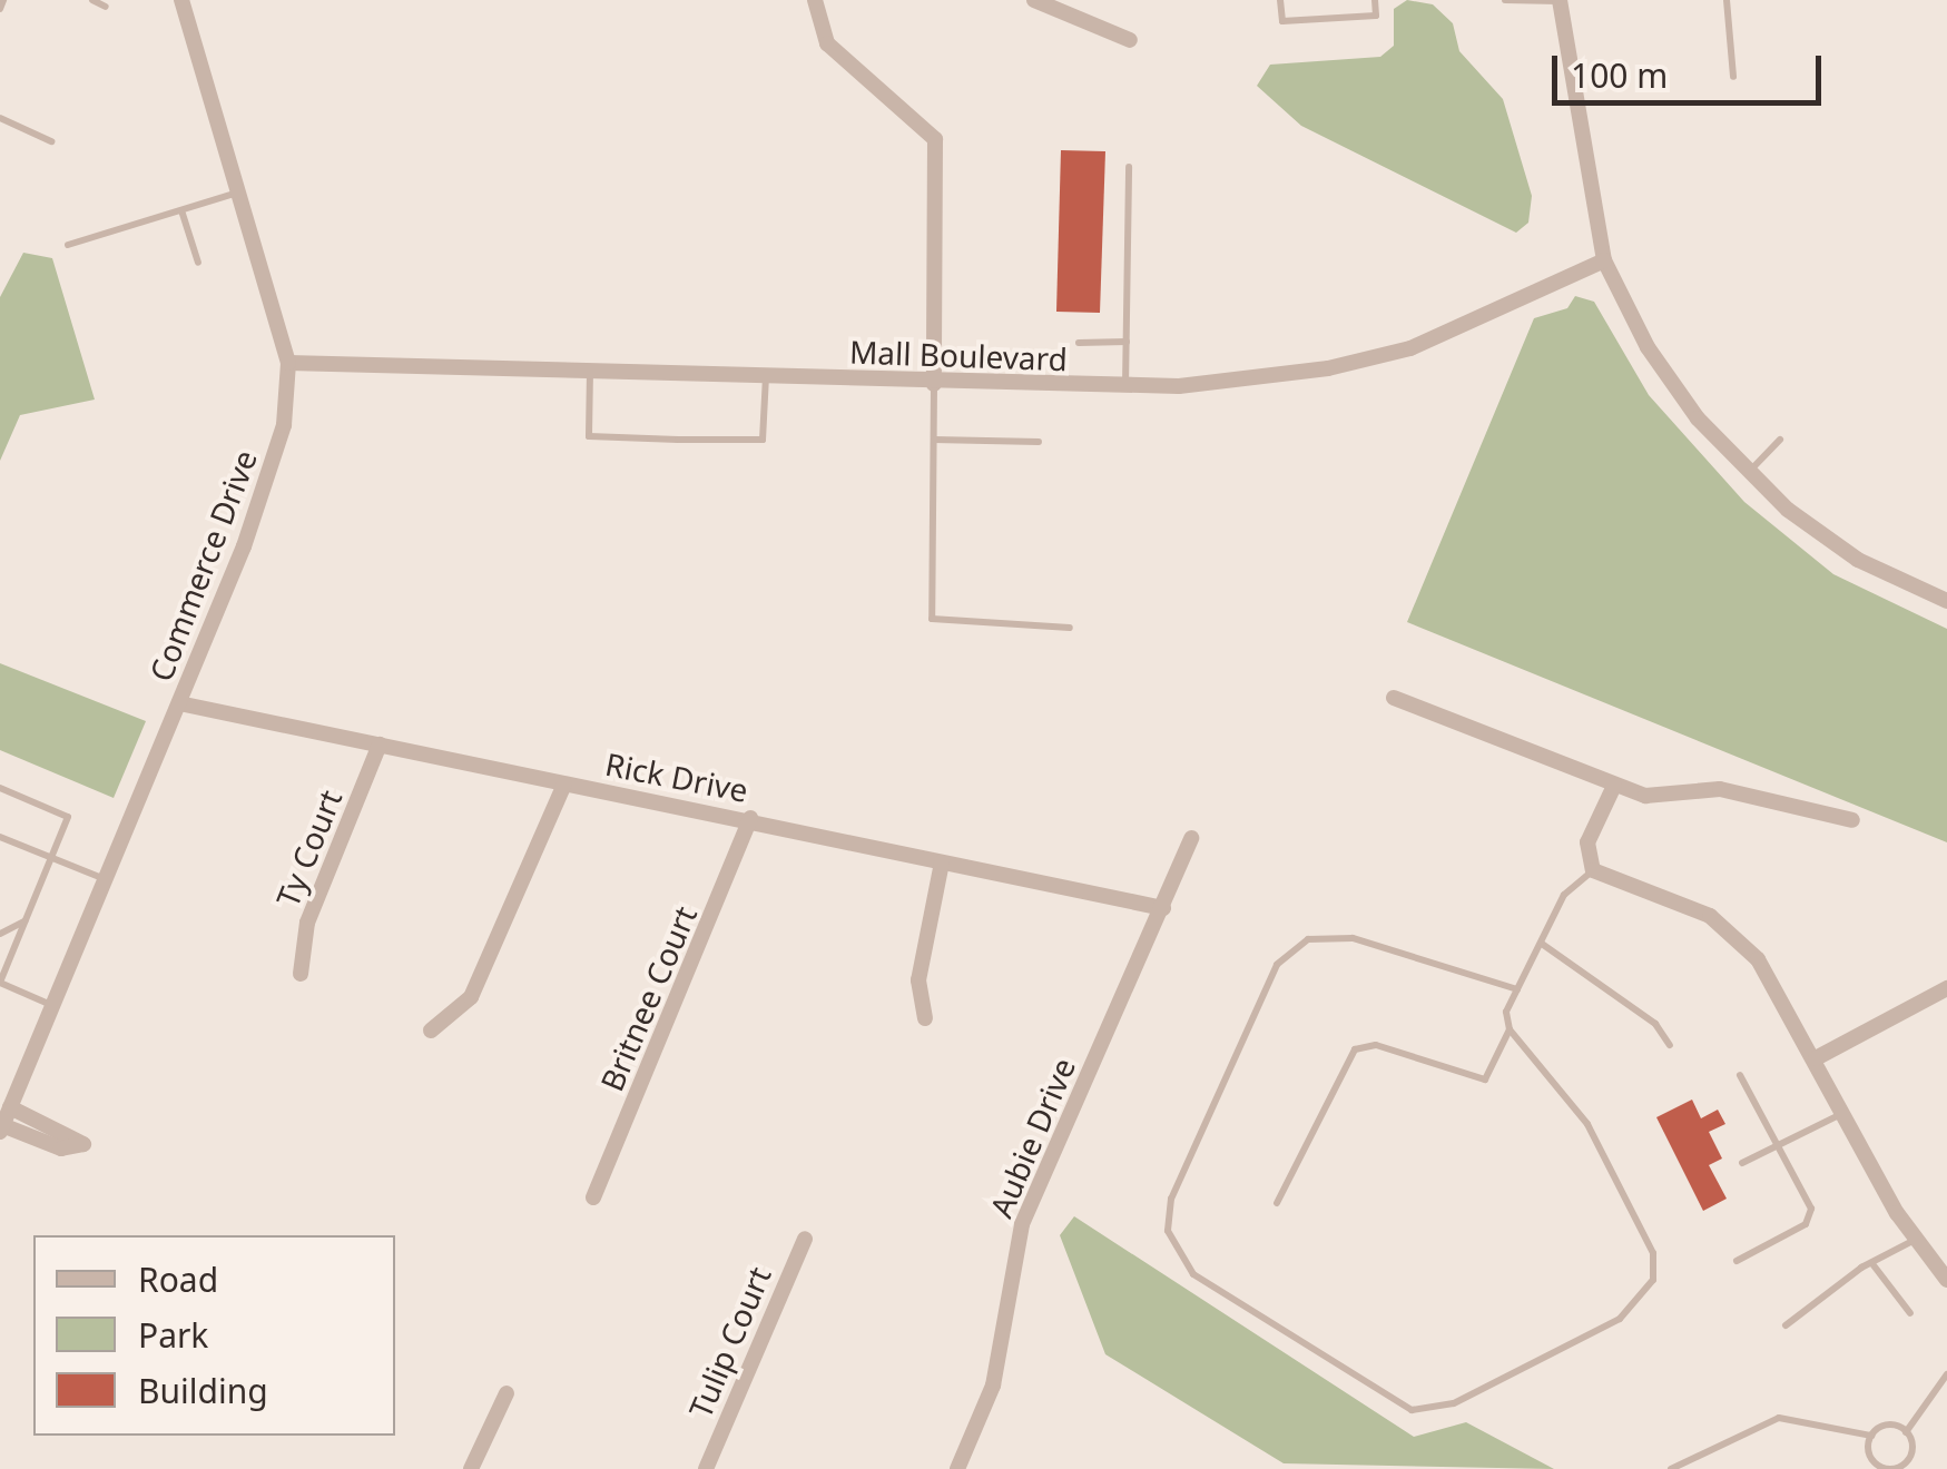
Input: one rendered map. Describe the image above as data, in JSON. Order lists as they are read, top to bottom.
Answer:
{
  "streets": {
    "street": [
      "Mall Boulevard",
      "Commerce Drive",
      "Rick Drive",
      "Ty Court",
      "Britnee Court",
      "Aubie Drive",
      "Tulip Court"
    ]
  },
  "crossings": [
    ["Mall Boulevard", "Commerce Drive"],
    ["Commerce Drive", "Rick Drive"],
    ["Rick Drive", "Ty Court"],
    ["Rick Drive", "Britnee Court"],
    ["Rick Drive", "Aubie Drive"]
  ],
  "legend": ["Road", "Park", "Building"],
  "scale_bar": "100 m"
}
